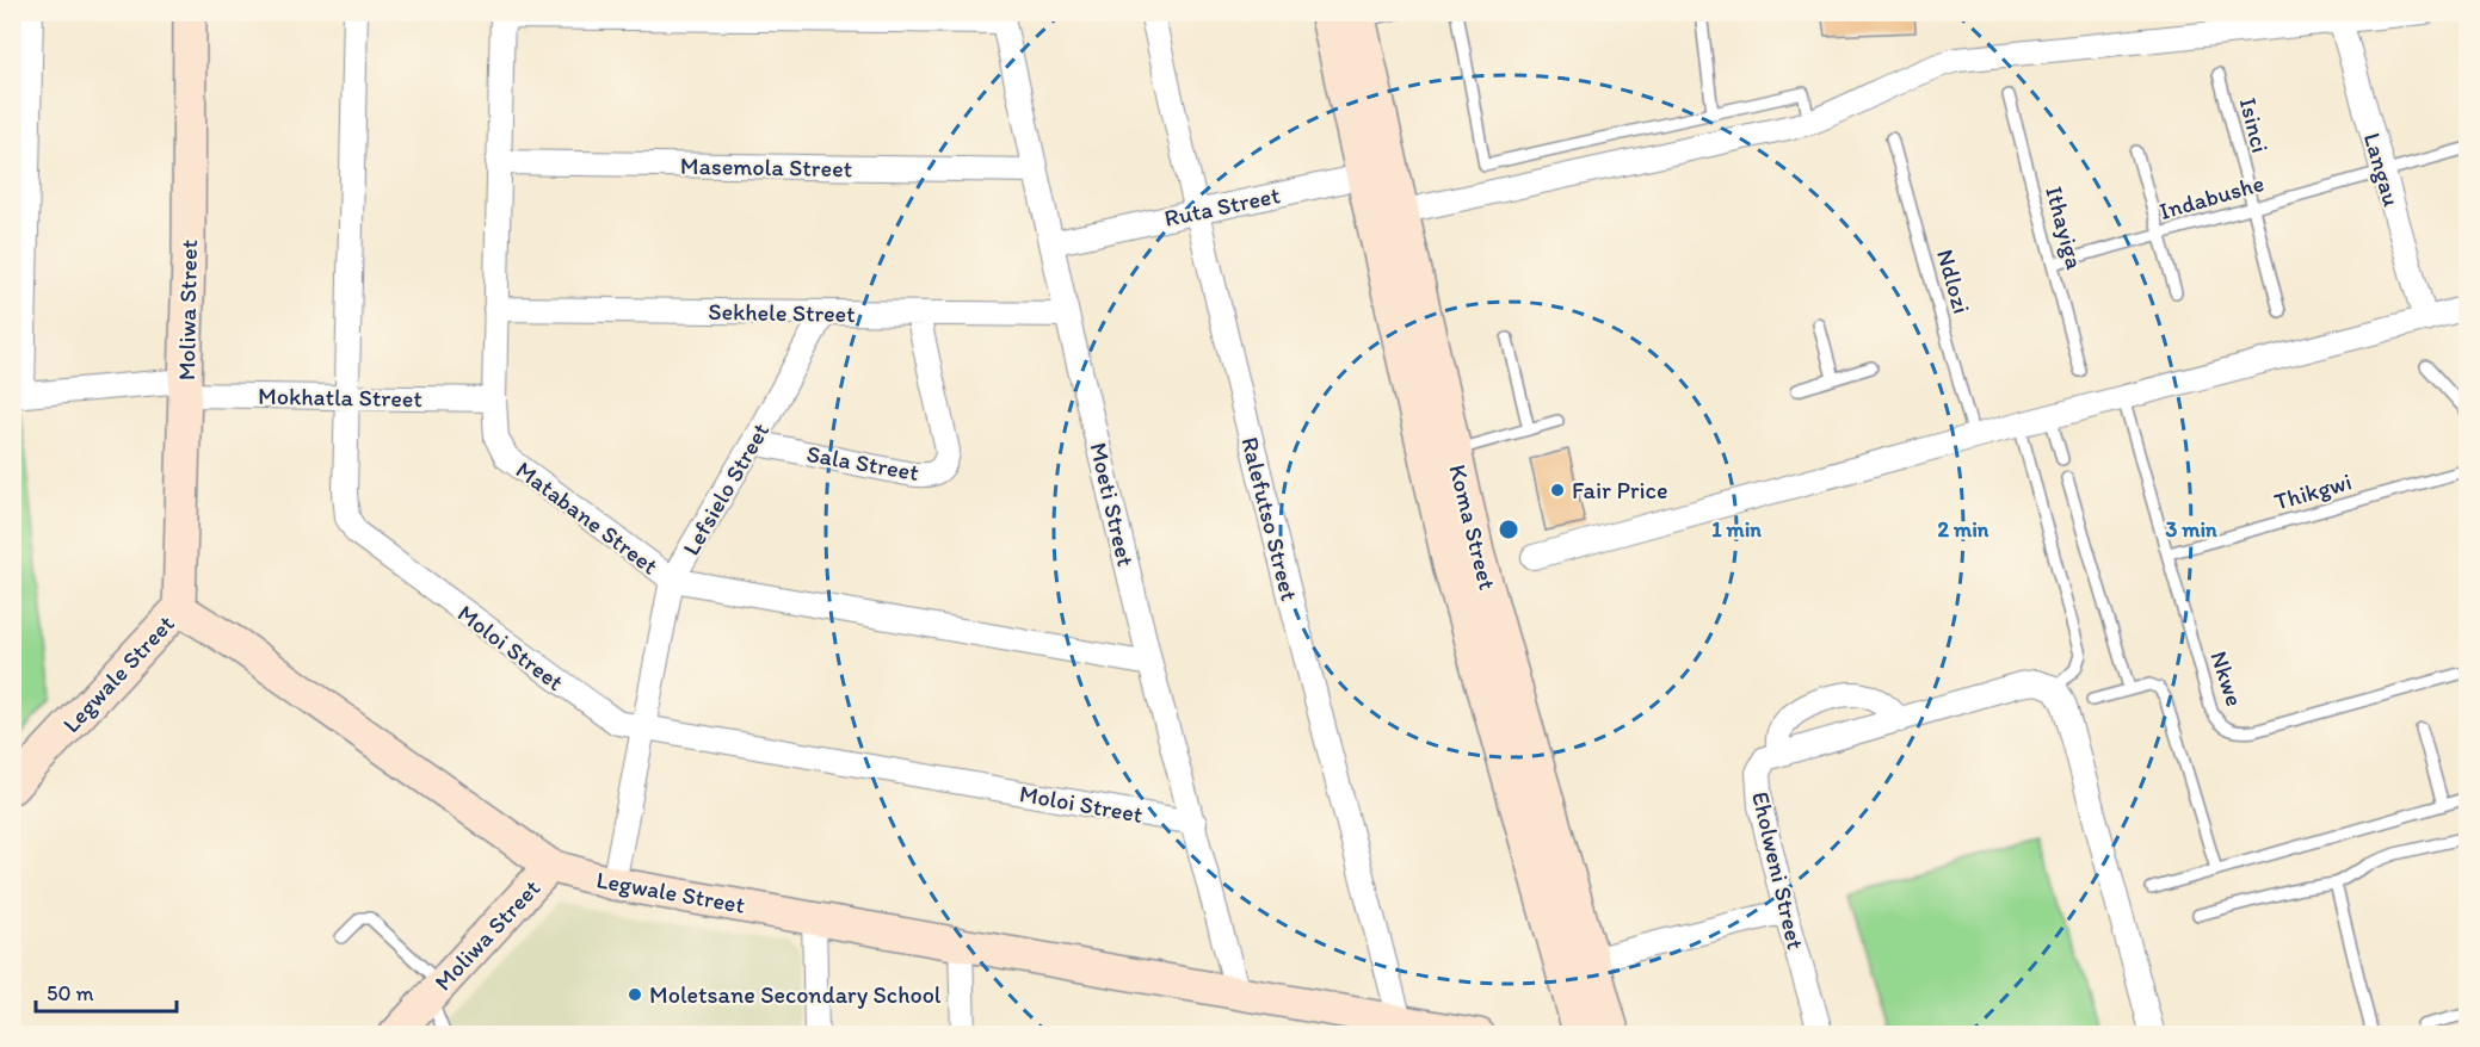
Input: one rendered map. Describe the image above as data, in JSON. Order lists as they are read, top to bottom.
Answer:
{
  "streets": {
    "street": [
      "Masemola Street",
      "Langau",
      "Ruta Street",
      "Moliwa Street",
      "Sekhele Street",
      "Mokhatla Street",
      "Sala Street",
      "Lefsielo Street",
      "Moeti Street",
      "Matabane Street",
      "Ralefutso Street",
      "Koma Street",
      "Moloi Street",
      "Legwale Street",
      "Eholweni Street"
    ],
    "lane": [
      "Isinci",
      "Indabushe",
      "Ithayiga",
      "Ndlozi",
      "Thikgwi",
      "Nkwe"
    ]
  },
  "crossings": [
    ["Isinci", "Indabushe"],
    ["Masemola Street", "Moeti Street"],
    ["Masemola Street", "Matabane Street"],
    ["Langau", "Indabushe"],
    ["Indabushe", "Ithayiga"],
    ["Ruta Street", "Moeti Street"],
    ["Ruta Street", "Ralefutso Street"],
    ["Ruta Street", "Koma Street"],
    ["Moliwa Street", "Mokhatla Street"],
    ["Moliwa Street", "Legwale Street"],
    ["Sekhele Street", "Sala Street"],
    ["Sekhele Street", "Lefsielo Street"],
    ["Sekhele Street", "Moeti Street"],
    ["Sekhele Street", "Matabane Street"],
    ["Mokhatla Street", "Matabane Street"],
    ["Mokhatla Street", "Moloi Street"],
    ["Sala Street", "Lefsielo Street"],
    ["Lefsielo Street", "Matabane Street"],
    ["Lefsielo Street", "Moloi Street"],
    ["Lefsielo Street", "Legwale Street"],
    ["Thikgwi", "Nkwe"],
    ["Moeti Street", "Matabane Street"],
    ["Moeti Street", "Moloi Street"],
    ["Moeti Street", "Legwale Street"],
    ["Ralefutso Street", "Legwale Street"]
  ],
  "places": ["Fair Price", "Moletsane Secondary School"],
  "scale_bar": "50 m",
  "rings": ["1 min", "2 min", "3 min"]
}
